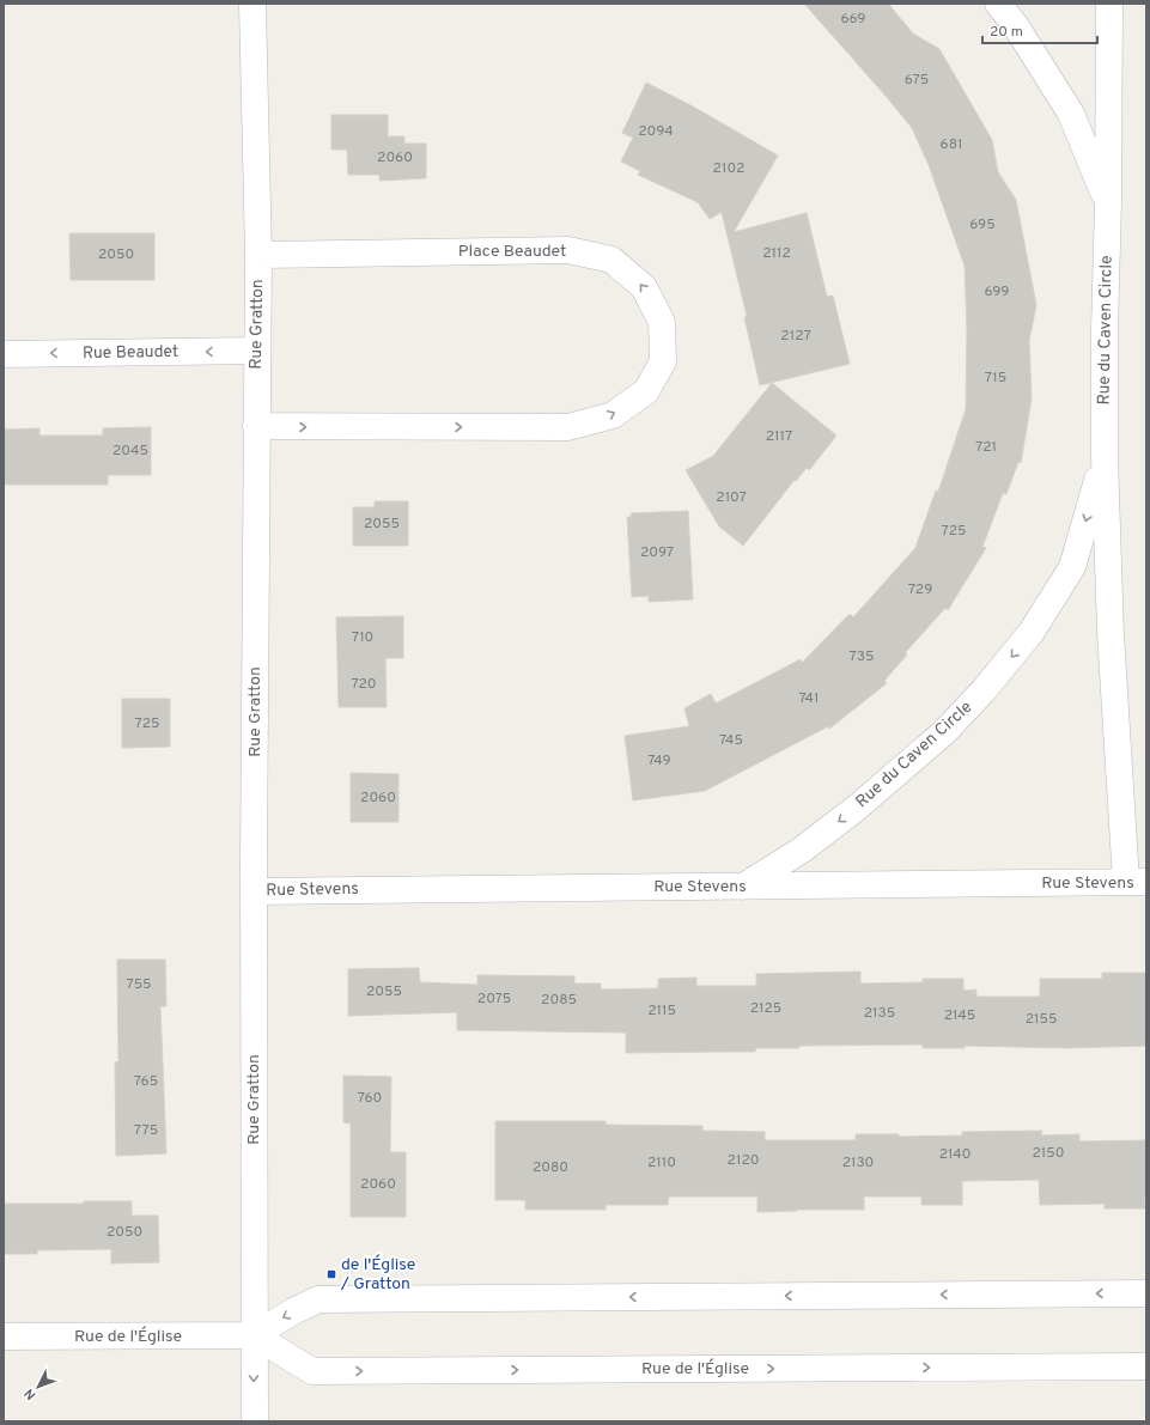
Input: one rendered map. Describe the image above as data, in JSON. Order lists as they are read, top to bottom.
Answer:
{
  "streets": {
    "street": [
      "Place Beaudet",
      "Rue Gratton",
      "Rue du Caven Circle",
      "Rue Beaudet",
      "Rue Stevens",
      "Rue de l'Église"
    ]
  },
  "crossings": [
    ["Place Beaudet", "Rue Gratton"],
    ["Rue Gratton", "Rue Beaudet"],
    ["Rue Gratton", "Rue Stevens"],
    ["Rue Gratton", "Rue de l'Église"],
    ["Rue du Caven Circle", "Rue Stevens"]
  ],
  "one_way": ["Rue Beaudet"],
  "places": {
    "transit": ["de l'Église / Gratton"]
  },
  "house_numbers": [
    "669",
    "675",
    "2094",
    "681",
    "2060",
    "2102",
    "695",
    "2112",
    "2050",
    "699",
    "2127",
    "715",
    "2117",
    "721",
    "2045",
    "2107",
    "2055",
    "725",
    "2097",
    "729",
    "710",
    "735",
    "720",
    "741",
    "725",
    "745",
    "749",
    "2060",
    "755",
    "2055",
    "2075",
    "2085",
    "2125",
    "2115",
    "2135",
    "2145",
    "2155",
    "765",
    "760",
    "775",
    "2150",
    "2140",
    "2120",
    "2110",
    "2130",
    "2080",
    "2060",
    "2050"
  ],
  "scale_bar": "20 m",
  "north": "bottom left"
}
